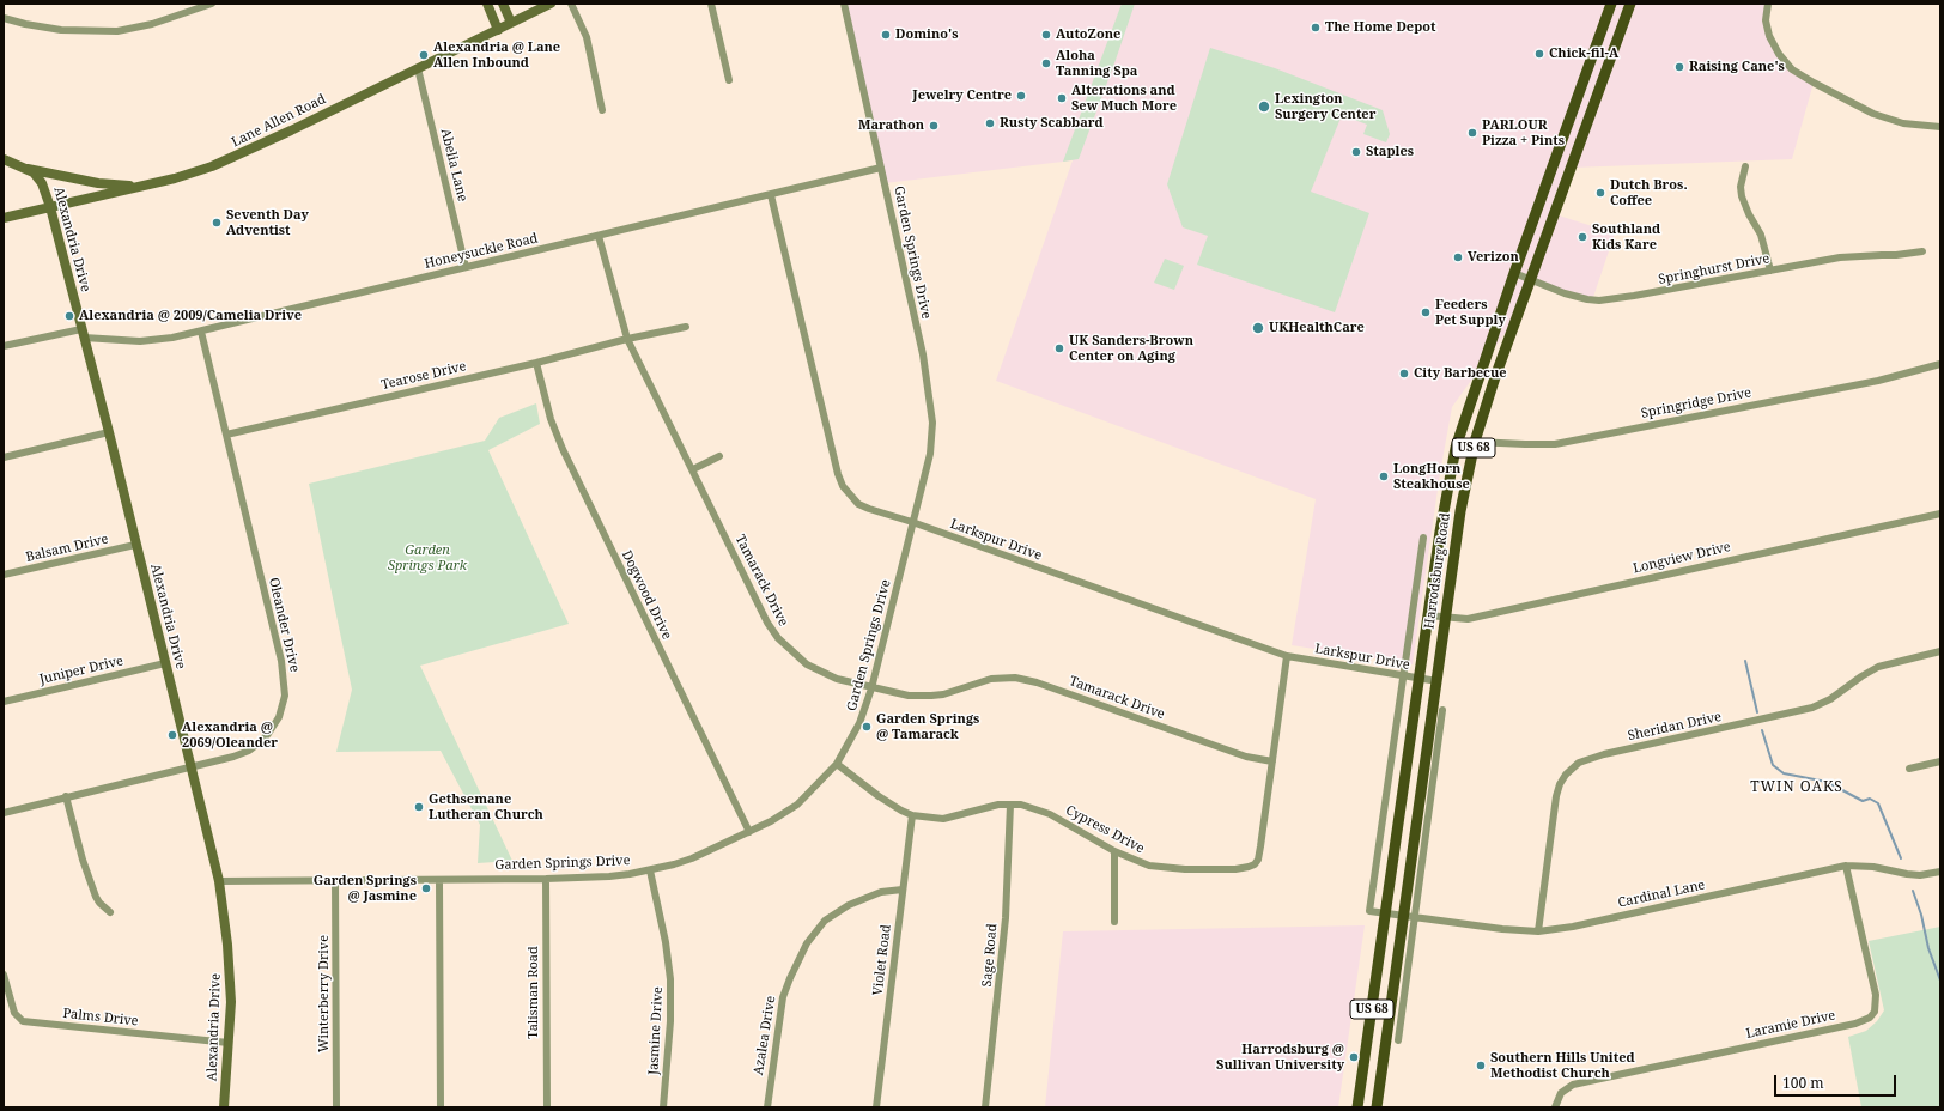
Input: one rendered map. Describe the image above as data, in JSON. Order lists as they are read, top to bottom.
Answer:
{
  "streets": {
    "main road": ["US 68", "Harrodsburg Road"],
    "street": [
      "Lane Allen Road",
      "Abelia Lane",
      "Alexandria Drive",
      "Honeysuckle Road",
      "Garden Springs Drive",
      "Springhurst Drive",
      "Tearose Drive",
      "Springridge Drive",
      "Larkspur Drive",
      "Balsam Drive",
      "Longview Drive",
      "Tamarack Drive",
      "Dogwood Drive",
      "Oleander Drive",
      "Juniper Drive",
      "Sheridan Drive",
      "Cypress Drive",
      "Cardinal Lane",
      "Sage Road",
      "Violet Road",
      "Talisman Road",
      "Winterberry Drive",
      "Palms Drive",
      "Laramie Drive",
      "Jasmine Drive",
      "Azalea Drive"
    ]
  },
  "crossings": [
    ["Lane Allen Road", "Abelia Lane"],
    ["Lane Allen Road", "Alexandria Drive"],
    ["Abelia Lane", "Honeysuckle Road"],
    ["Alexandria Drive", "Honeysuckle Road"],
    ["Alexandria Drive", "Garden Springs Drive"],
    ["Alexandria Drive", "Balsam Drive"],
    ["Alexandria Drive", "Oleander Drive"],
    ["Alexandria Drive", "Juniper Drive"],
    ["Alexandria Drive", "Palms Drive"],
    ["Honeysuckle Road", "Garden Springs Drive"],
    ["Honeysuckle Road", "Larkspur Drive"],
    ["Honeysuckle Road", "Tamarack Drive"],
    ["Honeysuckle Road", "Oleander Drive"],
    ["Garden Springs Drive", "Larkspur Drive"],
    ["Garden Springs Drive", "Tamarack Drive"],
    ["Garden Springs Drive", "Dogwood Drive"],
    ["Garden Springs Drive", "Cypress Drive"],
    ["Garden Springs Drive", "Talisman Road"],
    ["Garden Springs Drive", "Winterberry Drive"],
    ["Garden Springs Drive", "Jasmine Drive"],
    ["Springhurst Drive", "Harrodsburg Road"],
    ["Tearose Drive", "Tamarack Drive"],
    ["Tearose Drive", "Dogwood Drive"],
    ["Tearose Drive", "Oleander Drive"],
    ["Springridge Drive", "Harrodsburg Road"],
    ["Larkspur Drive", "Harrodsburg Road"],
    ["Larkspur Drive", "Cypress Drive"],
    ["Longview Drive", "Harrodsburg Road"],
    ["Harrodsburg Road", "Cardinal Lane"],
    ["Tamarack Drive", "Cypress Drive"],
    ["Sheridan Drive", "Cardinal Lane"],
    ["Cypress Drive", "Sage Road"],
    ["Cypress Drive", "Violet Road"],
    ["Cardinal Lane", "Laramie Drive"],
    ["Violet Road", "Azalea Drive"]
  ],
  "districts": ["TWIN OAKS"],
  "parks": ["Garden Springs Park"],
  "places": [
    "The Home Depot",
    "Domino's",
    "AutoZone",
    "Chick-fil-A",
    "Alexandria @ Lane Allen Inbound",
    "Aloha Tanning Spa",
    "Raising Cane's",
    "Jewelry Centre",
    "Alterations and Sew Much More",
    "Lexington Surgery Center",
    "Rusty Scabbard",
    "Marathon",
    "PARLOUR Pizza + Pints",
    "Staples",
    "Dutch Bros. Coffee",
    "Seventh Day Adventist",
    "Southland Kids Kare",
    "Verizon",
    "Feeders Pet Supply",
    "Alexandria @ 2009/Camelia Drive",
    "UKHealthCare",
    "UK Sanders-Brown Center on Aging",
    "City Barbecue",
    "LongHorn Steakhouse",
    "Garden Springs @ Tamarack",
    "Alexandria @ 2069/Oleander",
    "Gethsemane Lutheran Church",
    "Garden Springs @ Jasmine",
    "Harrodsburg @ Sullivan University",
    "Southern Hills United Methodist Church"
  ],
  "scale_bar": "100 m"
}
